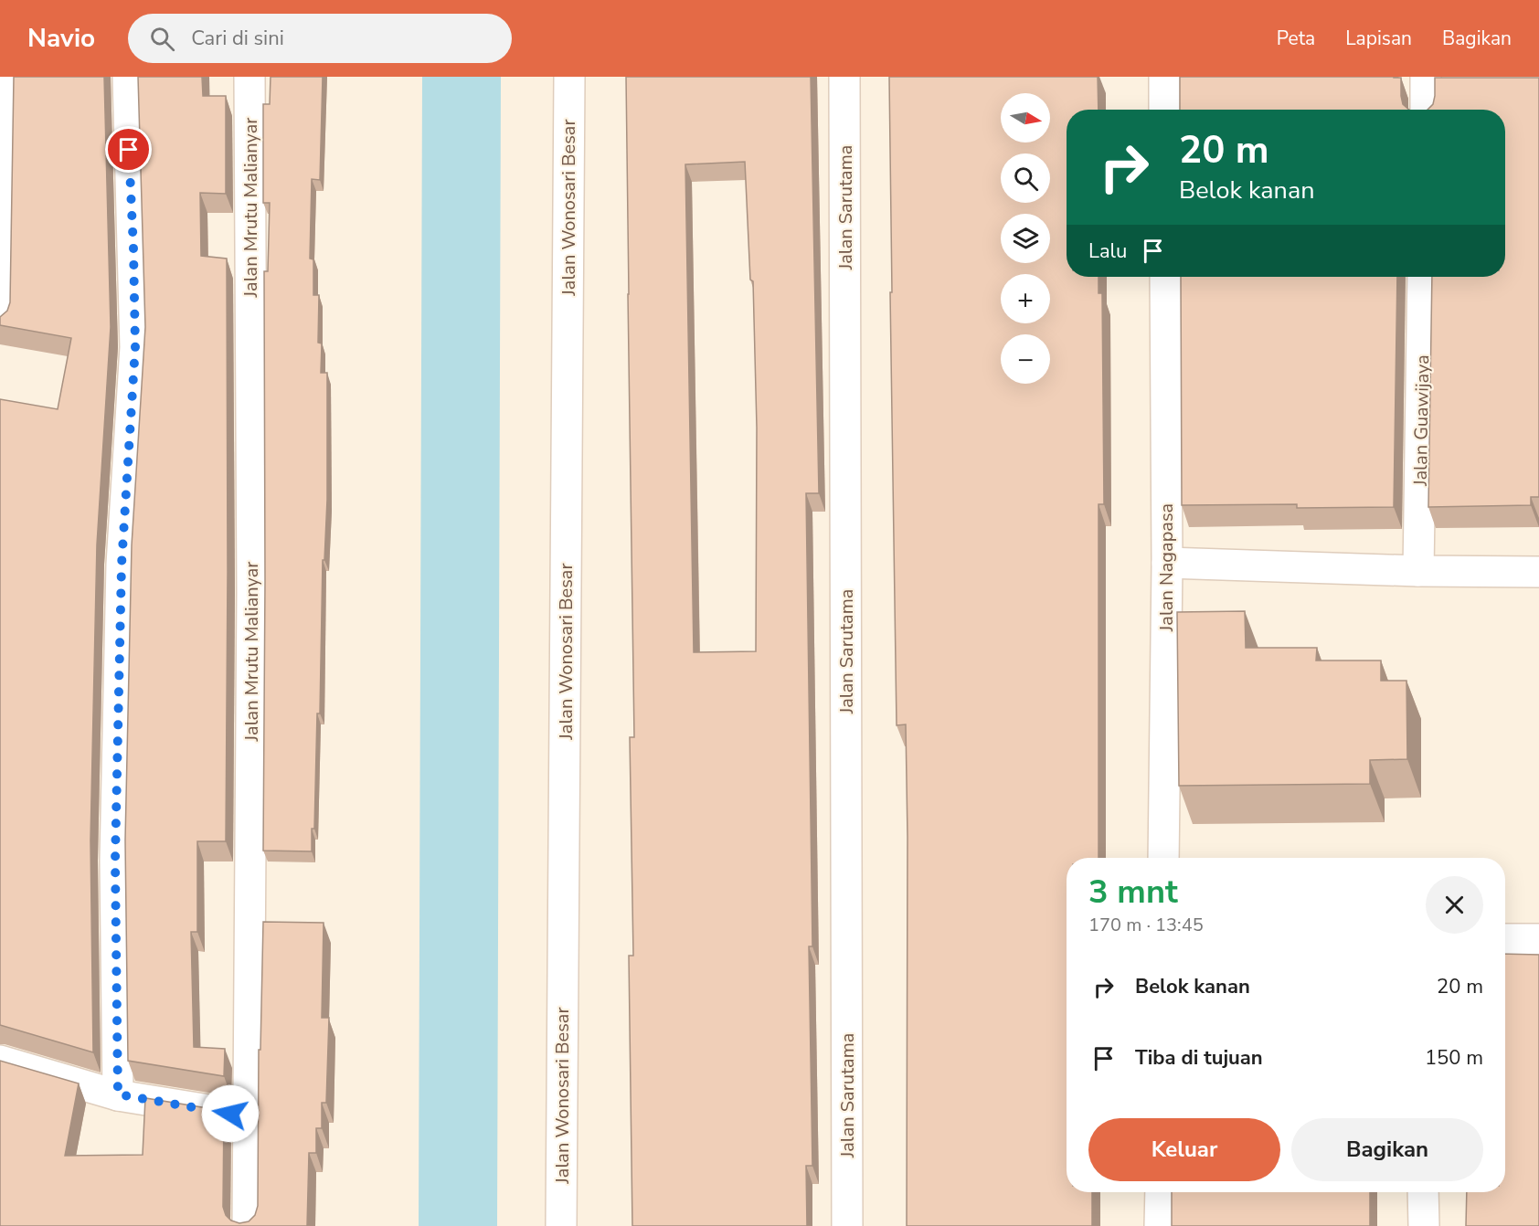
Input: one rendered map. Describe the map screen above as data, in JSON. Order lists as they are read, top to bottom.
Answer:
{
  "streets": {
    "street": [
      "Jalan Mrutu Malianyar",
      "Jalan Wonosari Besar",
      "Jalan Sarutama",
      "Jalan Guawijaya",
      "Jalan Nagapasa"
    ]
  },
  "north": "right",
  "page": {
    "header": "Navio",
    "search": "Cari di sini",
    "nav": ["Peta", "Lapisan", "Bagikan"],
    "map_buttons": ["+", "−"],
    "turn": ["20 m", "Belok kanan"],
    "then": "Lalu",
    "heading": ["3 mnt", "170 m · 13:45"],
    "list": [
      {
        "name": "Belok kanan",
        "value": "20 m"
      },
      {
        "name": "Tiba di tujuan",
        "value": "150 m"
      }
    ],
    "buttons": ["Keluar", "Bagikan"]
  }
}
